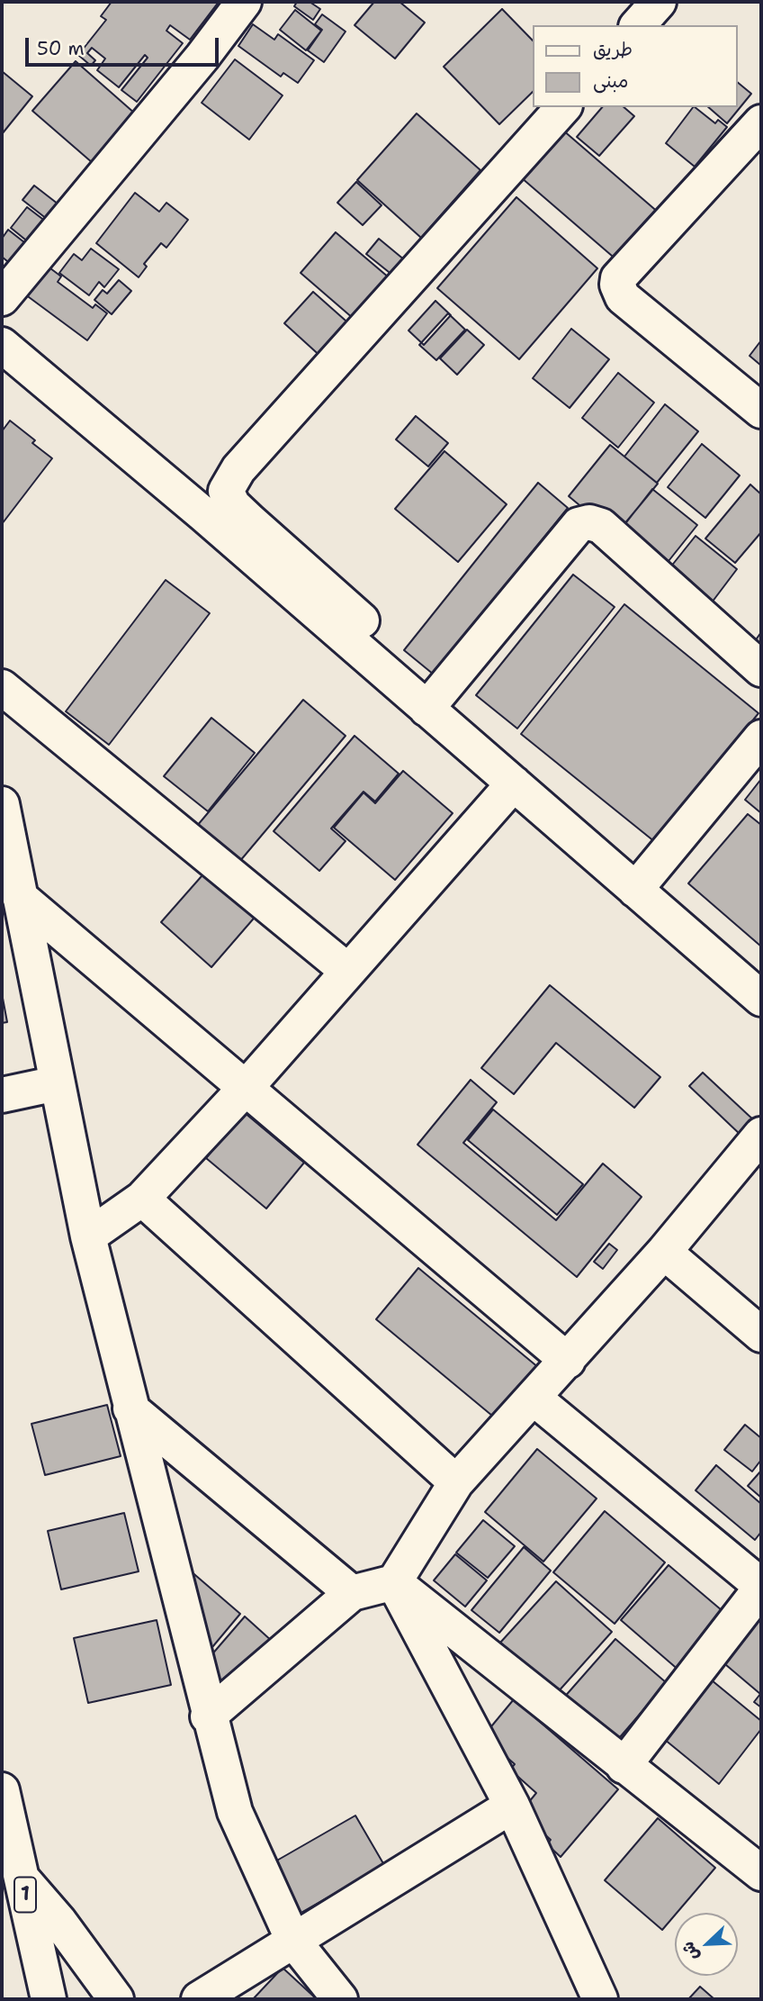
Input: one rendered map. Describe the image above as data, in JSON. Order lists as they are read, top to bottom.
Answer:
{
  "streets": {
    "main road": ["1"]
  },
  "legend": ["طريق", "مبنى"],
  "scale_bar": "50 m",
  "north": "bottom left"
}
